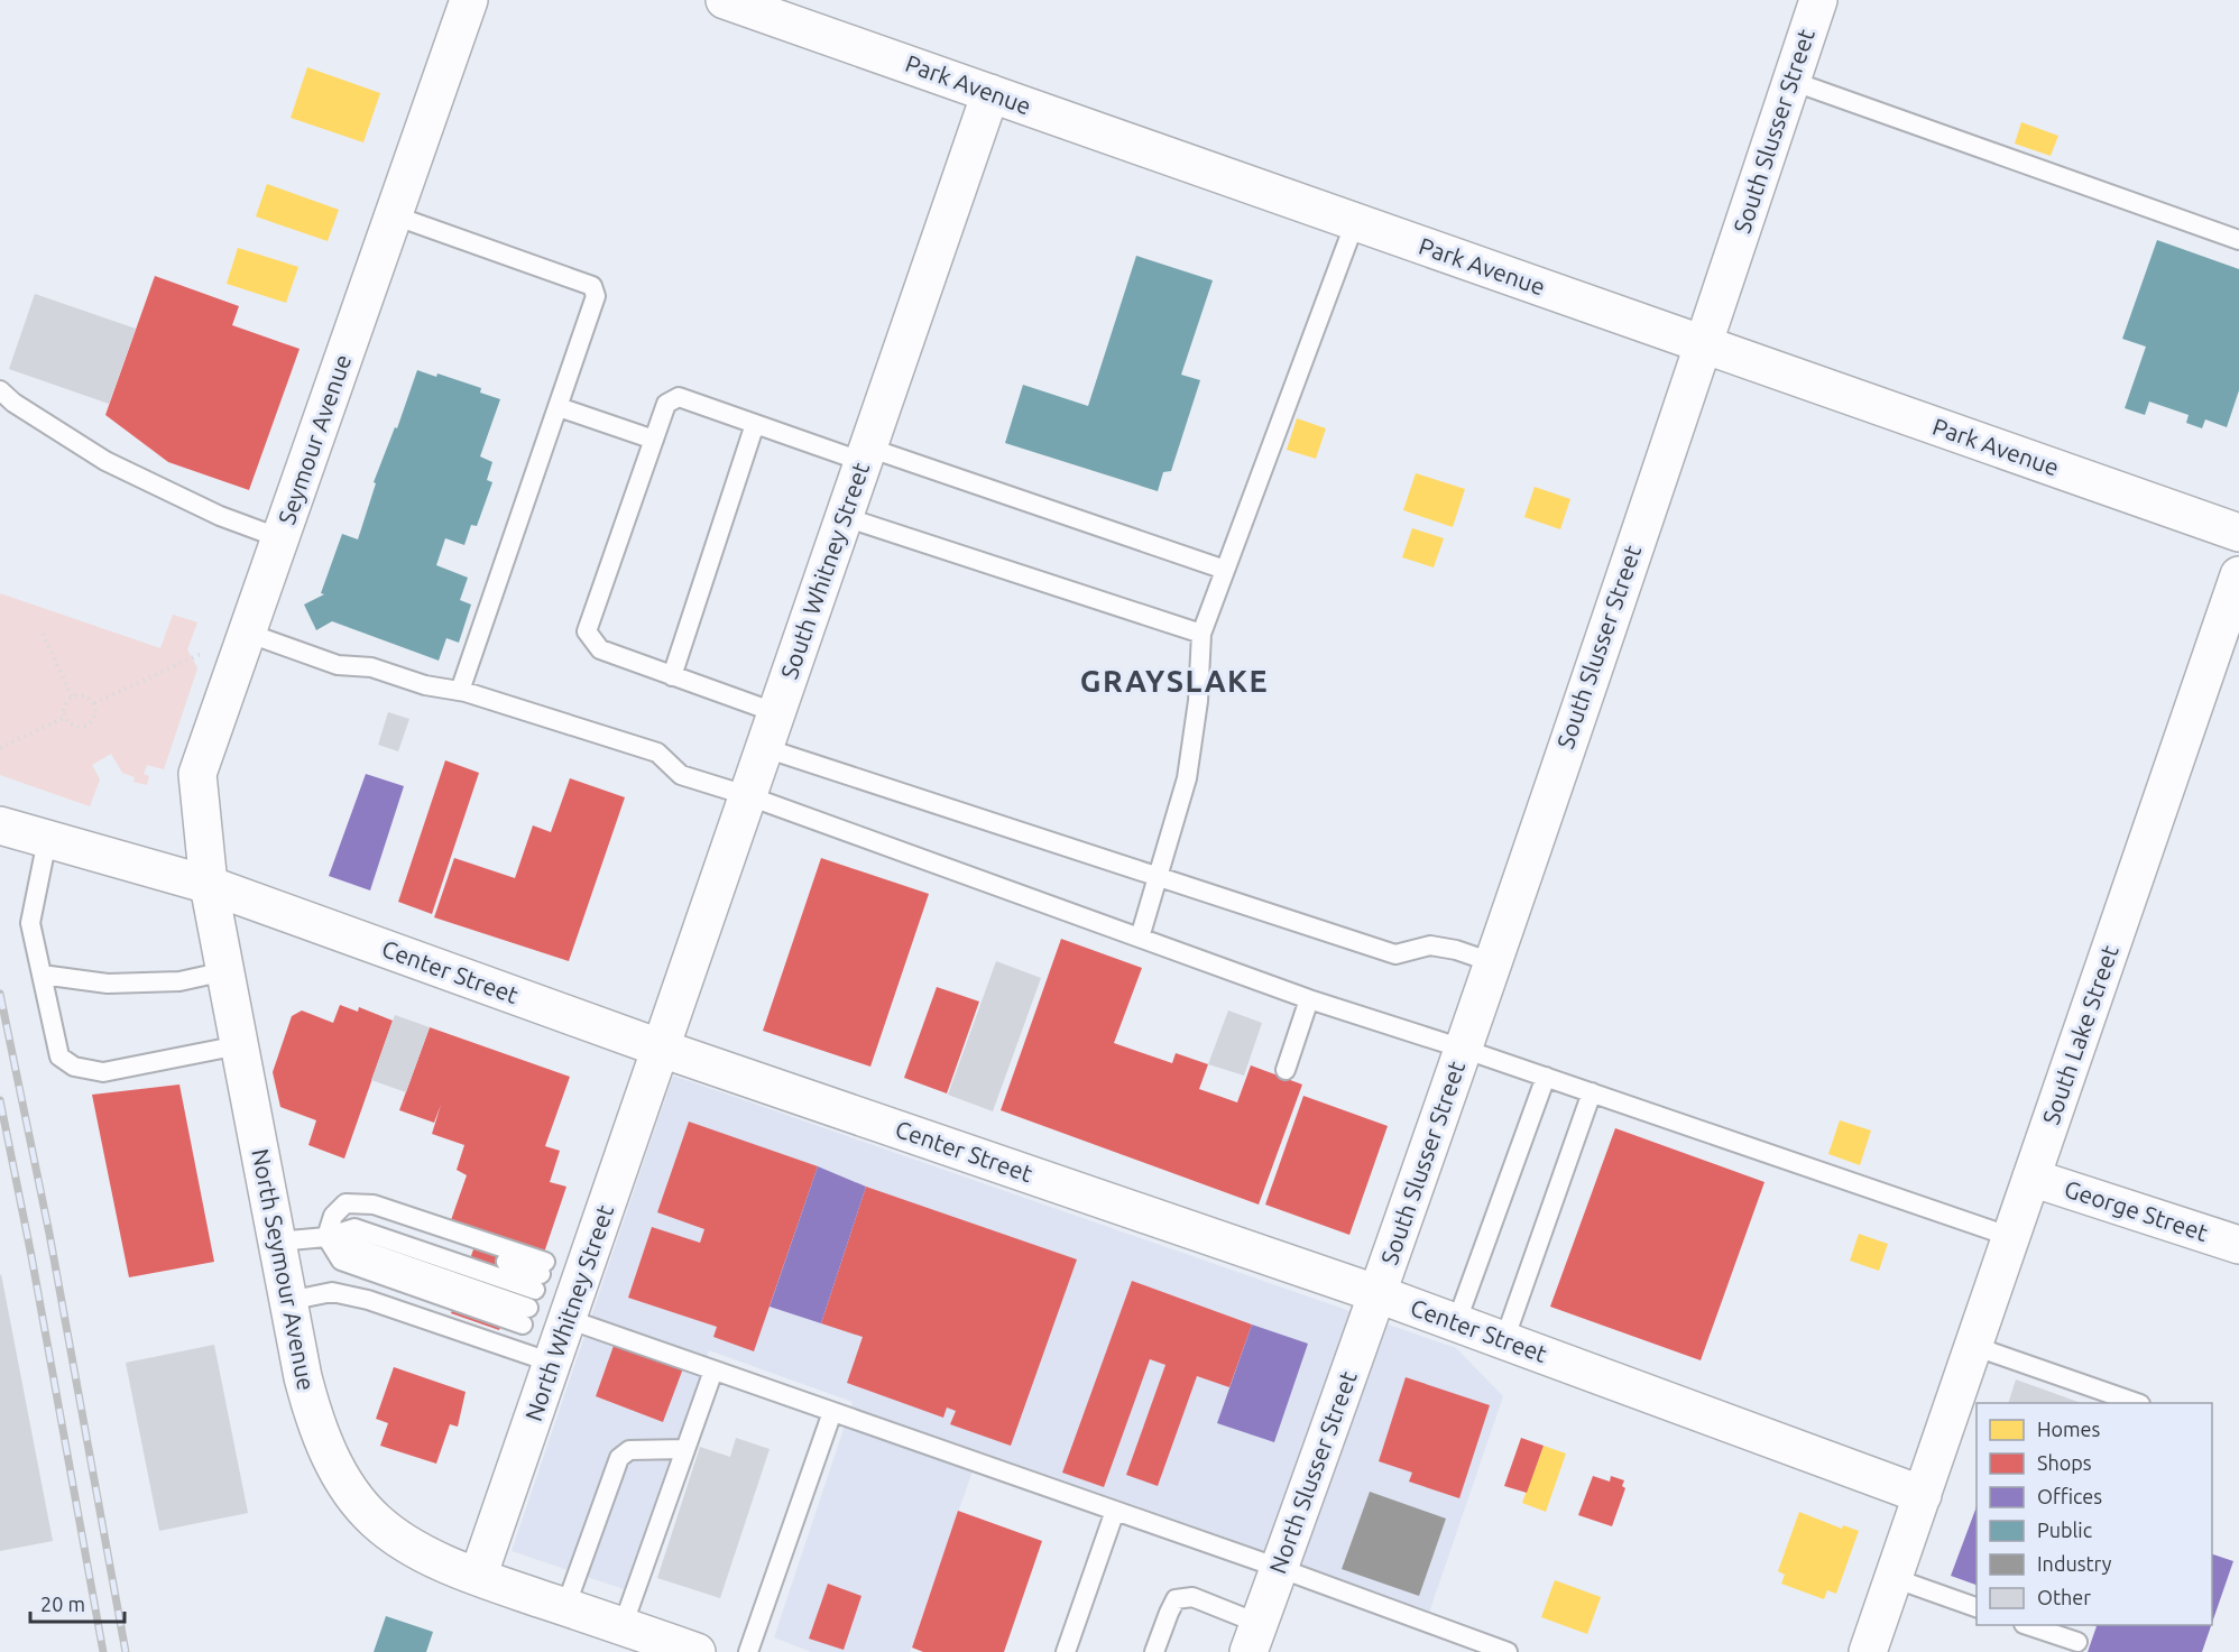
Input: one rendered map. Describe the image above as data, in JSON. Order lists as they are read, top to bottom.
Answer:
{
  "streets": {
    "street": [
      "Park Avenue",
      "South Slusser Street",
      "Seymour Avenue",
      "South Whitney Street",
      "Center Street",
      "South Lake Street",
      "George Street",
      "North Seymour Avenue",
      "North Whitney Street",
      "North Slusser Street"
    ]
  },
  "crossings": [
    ["Park Avenue", "South Slusser Street"],
    ["Park Avenue", "South Whitney Street"],
    ["South Slusser Street", "Center Street"],
    ["South Slusser Street", "North Slusser Street"],
    ["Seymour Avenue", "Center Street"],
    ["Seymour Avenue", "North Seymour Avenue"],
    ["South Whitney Street", "Center Street"],
    ["South Whitney Street", "North Whitney Street"],
    ["Center Street", "South Lake Street"],
    ["Center Street", "North Seymour Avenue"],
    ["Center Street", "North Whitney Street"],
    ["Center Street", "North Slusser Street"],
    ["South Lake Street", "George Street"],
    ["North Seymour Avenue", "North Whitney Street"]
  ],
  "districts": ["GRAYSLAKE"],
  "legend": [
    "Homes",
    "Shops",
    "Offices",
    "Public",
    "Industry",
    "Other"
  ],
  "scale_bar": "20 m"
}
